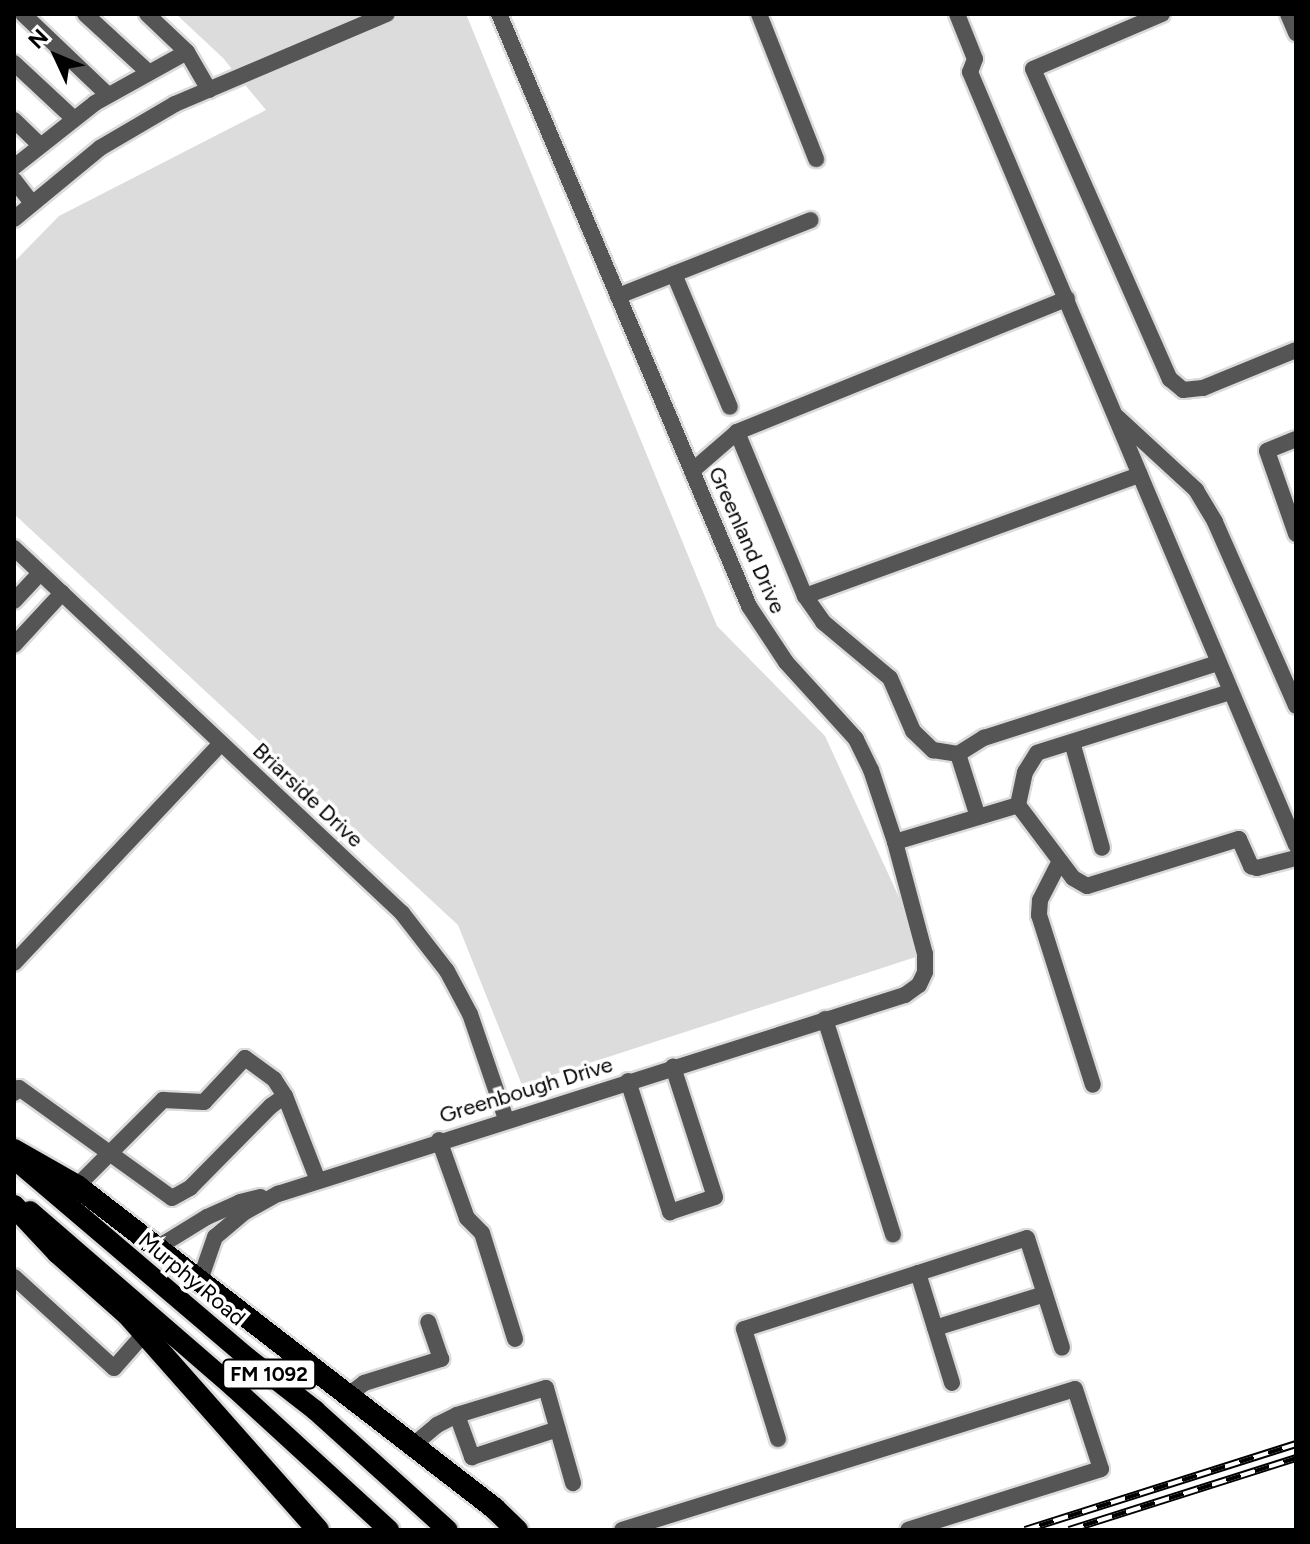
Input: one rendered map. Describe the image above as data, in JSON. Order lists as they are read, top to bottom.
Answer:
{
  "streets": {
    "main road": ["Murphy Road", "FM 1092"],
    "street": ["Greenland Drive", "Briarside Drive", "Greenbough Drive"]
  },
  "crossings": [
    ["Greenland Drive", "Greenbough Drive"],
    ["Briarside Drive", "Greenbough Drive"]
  ],
  "north": "top left"
}
